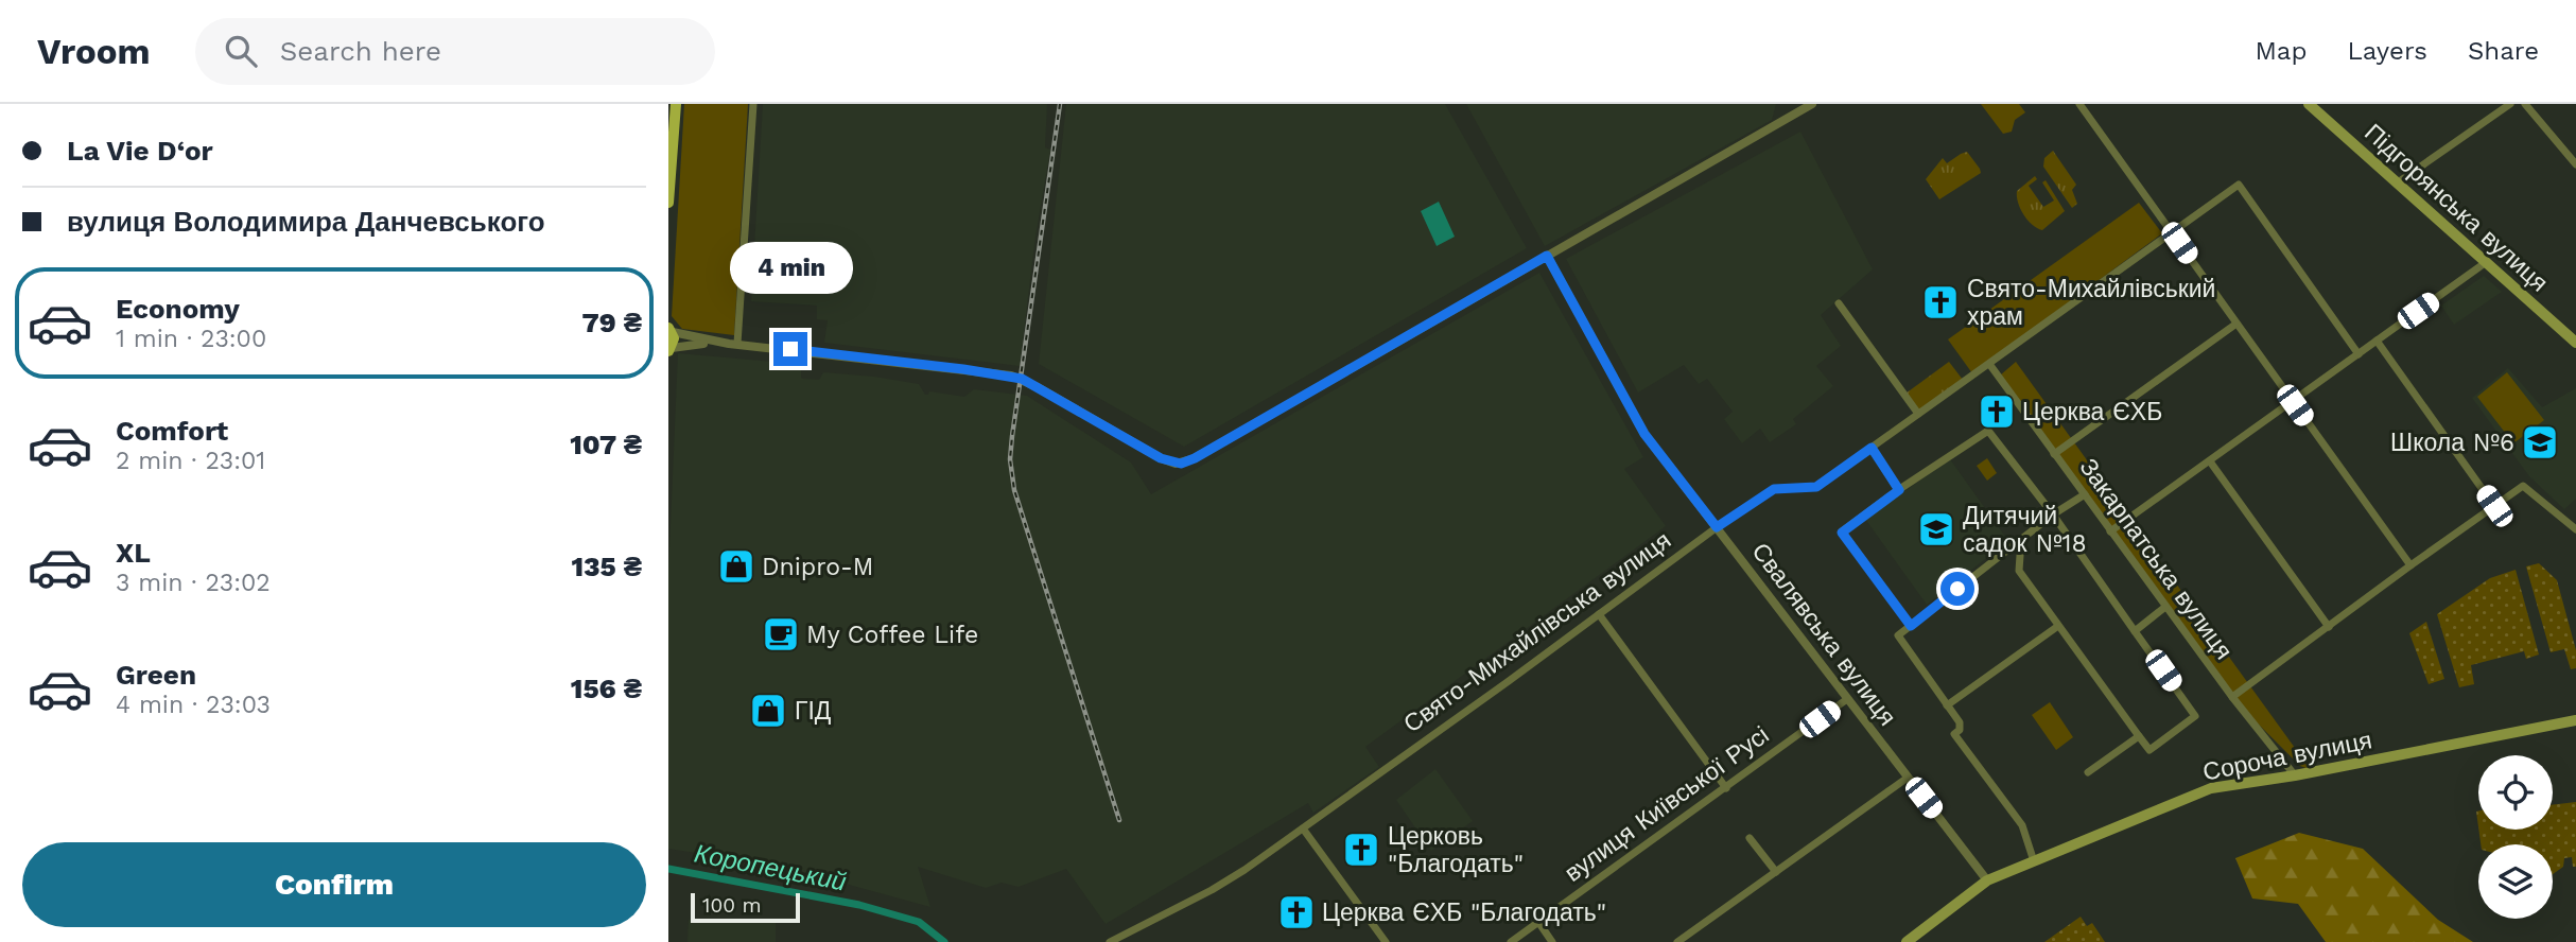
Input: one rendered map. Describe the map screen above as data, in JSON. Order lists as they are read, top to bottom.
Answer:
{
  "streets": {
    "main road": ["Підгорянська вулиця", "Сороча вулиця"],
    "street": [
      "Закарпатська вулиця",
      "Свято-Михайлівська вулиця",
      "Свалявська вулиця",
      "вулиця Київської Русі"
    ]
  },
  "crossings": [
    ["Закарпатська вулиця", "Свято-Михайлівська вулиця"],
    ["Закарпатська вулиця", "Сороча вулиця"],
    ["Свято-Михайлівська вулиця", "Свалявська вулиця"],
    ["Свалявська вулиця", "Сороча вулиця"],
    ["Свалявська вулиця", "вулиця Київської Русі"]
  ],
  "water": ["Коропецький"],
  "places": {
    "church": [
      "Свято-Михайлівський храм",
      "Церква ЄХБ",
      "Церковь \"Благодать\"",
      "Церква ЄХБ \"Благодать\""
    ],
    "school or university": ["Школа №6", "Дитячий садок №18"],
    "shop": ["Dnipro-M", "ГІД"],
    "cafe": ["My Coffee Life"]
  },
  "scale_bar": "100 m",
  "page": {
    "header": "Vroom",
    "search": "Search here",
    "nav": ["Map", "Layers", "Share"],
    "banner": ["La Vie D‘or", "вулиця Володимира Данчевського"],
    "bubble": "4 min",
    "list": [
      {
        "name": "Economy",
        "note": "1 min · 23:00",
        "value": "79 ₴"
      },
      {
        "name": "Comfort",
        "note": "2 min · 23:01",
        "value": "107 ₴"
      },
      {
        "name": "XL",
        "note": "3 min · 23:02",
        "value": "135 ₴"
      },
      {
        "name": "Green",
        "note": "4 min · 23:03",
        "value": "156 ₴"
      }
    ],
    "buttons": "Confirm",
    "scale": "100 m"
  }
}
